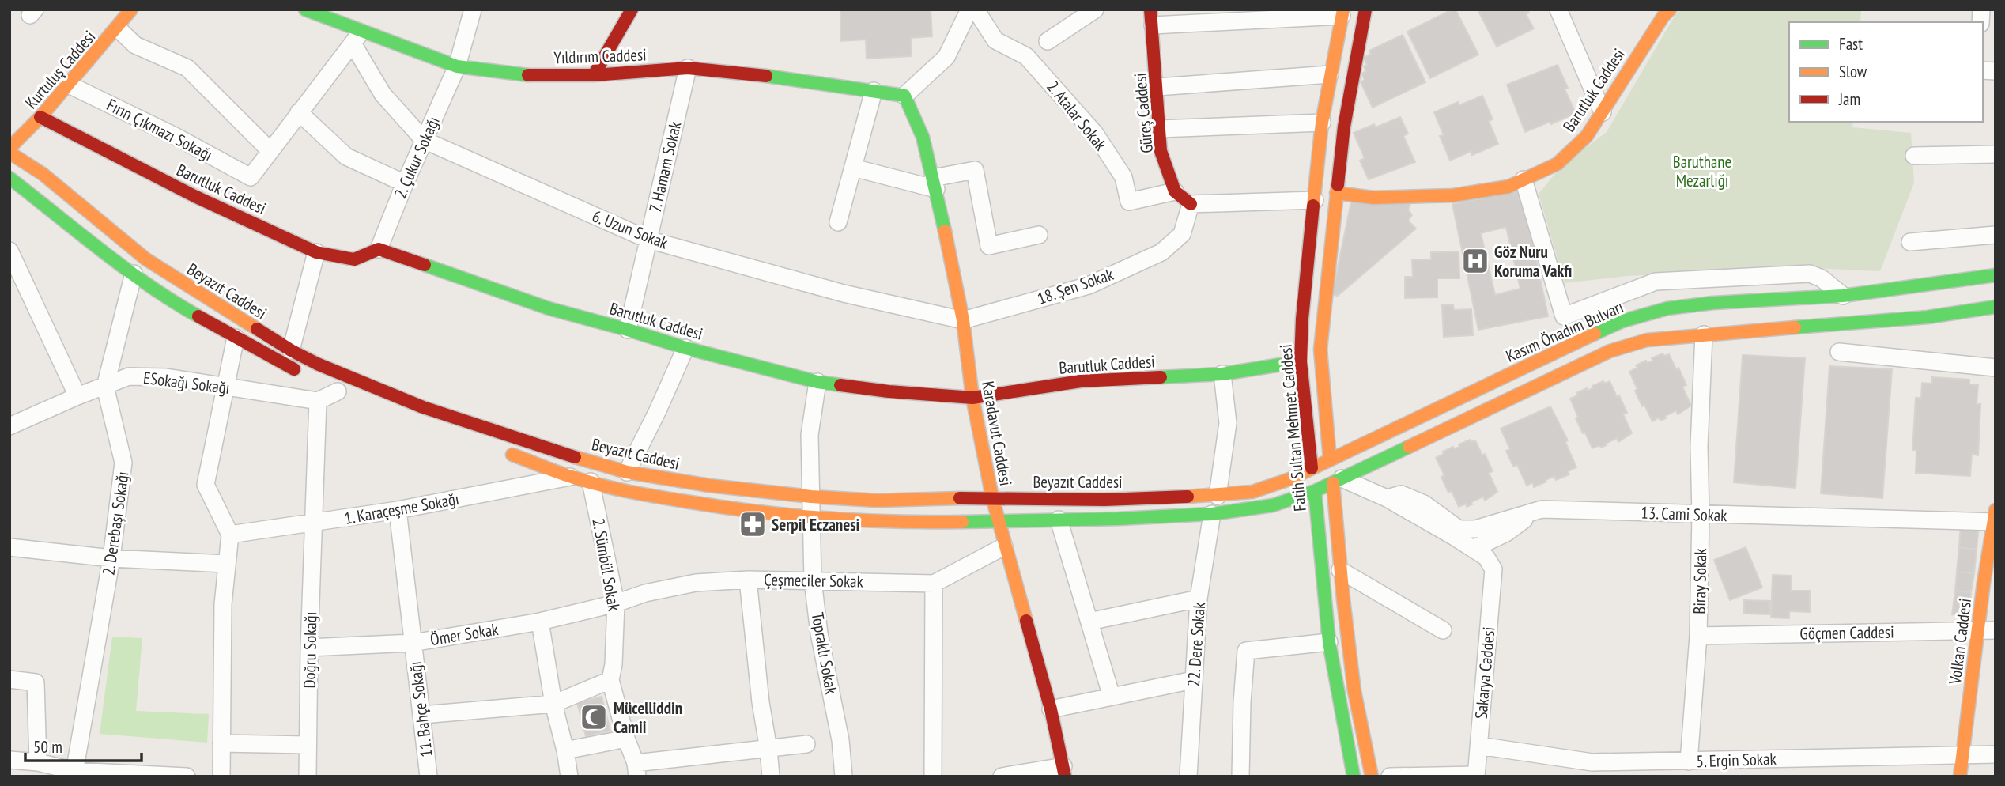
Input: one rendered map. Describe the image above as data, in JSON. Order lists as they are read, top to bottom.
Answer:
{
  "streets": {
    "main road": [
      "Yıldırım Caddesi",
      "Kurtuluş Caddesi",
      "Barutluk Caddesi",
      "Güreş Caddesi",
      "Beyazıt Caddesi",
      "Kasım Önadım Bulvarı",
      "Fatih Sultan Mehmet Caddesi",
      "Karadavut Caddesi",
      "Volkan Caddesi"
    ],
    "street": [
      "2. Atalar Sokak",
      "Fırın Çıkmazı Sokağı",
      "2. Çukur Sokağı",
      "7. Hamam Sokak",
      "6. Uzun Sokak",
      "18. Şen Sokak",
      "ESokağı Sokağı",
      "1. Karaçeşme Sokağı",
      "13. Cami Sokak",
      "2. Derebaşı Sokağı",
      "2. Sümbül Sokak",
      "Çeşmeciler Sokak",
      "Biray Sokak",
      "Göçmen Caddesi",
      "Ömer Sokak",
      "22. Dere Sokak",
      "Doğru Sokağı",
      "Topraklı Sokak",
      "Sakarya Caddesi",
      "11. Bahçe Sokağı",
      "5. Ergin Sokak"
    ]
  },
  "crossings": [
    ["Yıldırım Caddesi", "2. Çukur Sokağı"],
    ["Yıldırım Caddesi", "7. Hamam Sokak"],
    ["Yıldırım Caddesi", "6. Uzun Sokak"],
    ["Yıldırım Caddesi", "Karadavut Caddesi"],
    ["Kurtuluş Caddesi", "Barutluk Caddesi"],
    ["Kurtuluş Caddesi", "Fırın Çıkmazı Sokağı"],
    ["Barutluk Caddesi", "2. Çukur Sokağı"],
    ["Barutluk Caddesi", "7. Hamam Sokak"],
    ["Barutluk Caddesi", "Fatih Sultan Mehmet Caddesi"],
    ["Barutluk Caddesi", "Karadavut Caddesi"],
    ["Barutluk Caddesi", "Topraklı Sokak"],
    ["Güreş Caddesi", "2. Atalar Sokak"],
    ["2. Çukur Sokağı", "6. Uzun Sokak"],
    ["7. Hamam Sokak", "6. Uzun Sokak"],
    ["6. Uzun Sokak", "18. Şen Sokak"],
    ["6. Uzun Sokak", "Karadavut Caddesi"],
    ["18. Şen Sokak", "Karadavut Caddesi"],
    ["Beyazıt Caddesi", "Kasım Önadım Bulvarı"],
    ["Beyazıt Caddesi", "Fatih Sultan Mehmet Caddesi"],
    ["Beyazıt Caddesi", "Karadavut Caddesi"],
    ["Beyazıt Caddesi", "2. Derebaşı Sokağı"],
    ["Beyazıt Caddesi", "Topraklı Sokak"],
    ["Kasım Önadım Bulvarı", "Fatih Sultan Mehmet Caddesi"],
    ["ESokağı Sokağı", "2. Derebaşı Sokağı"],
    ["ESokağı Sokağı", "Doğru Sokağı"],
    ["Karadavut Caddesi", "Çeşmeciler Sokak"],
    ["1. Karaçeşme Sokağı", "Doğru Sokağı"],
    ["1. Karaçeşme Sokağı", "11. Bahçe Sokağı"],
    ["13. Cami Sokak", "Biray Sokak"],
    ["13. Cami Sokak", "Volkan Caddesi"],
    ["2. Sümbül Sokak", "Çeşmeciler Sokak"],
    ["2. Sümbül Sokak", "Ömer Sokak"],
    ["Çeşmeciler Sokak", "Ömer Sokak"],
    ["Çeşmeciler Sokak", "Topraklı Sokak"],
    ["Biray Sokak", "Göçmen Caddesi"],
    ["Biray Sokak", "5. Ergin Sokak"],
    ["Göçmen Caddesi", "Volkan Caddesi"],
    ["Ömer Sokak", "Doğru Sokağı"],
    ["Ömer Sokak", "11. Bahçe Sokağı"],
    ["Volkan Caddesi", "5. Ergin Sokak"],
    ["Sakarya Caddesi", "5. Ergin Sokak"]
  ],
  "parks": ["Baruthane Mezarlığı"],
  "places": {
    "hospital": ["Göz Nuru Koruma Vakfı"],
    "pharmacy": ["Serpil Eczanesi"],
    "mosque": ["Mücelliddin Camii"]
  },
  "legend": ["Fast", "Slow", "Jam"],
  "scale_bar": "50 m"
}
